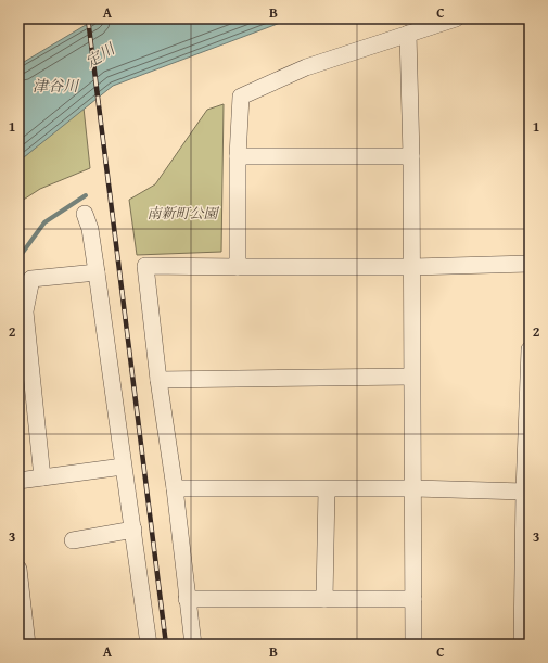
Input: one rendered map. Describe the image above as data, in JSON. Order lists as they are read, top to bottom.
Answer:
{
  "water": ["定川", "津谷川"],
  "parks": ["南新町公園"],
  "grid": {
    "columns": ["A", "B", "C"],
    "rows": ["1", "2", "3"]
  }
}
